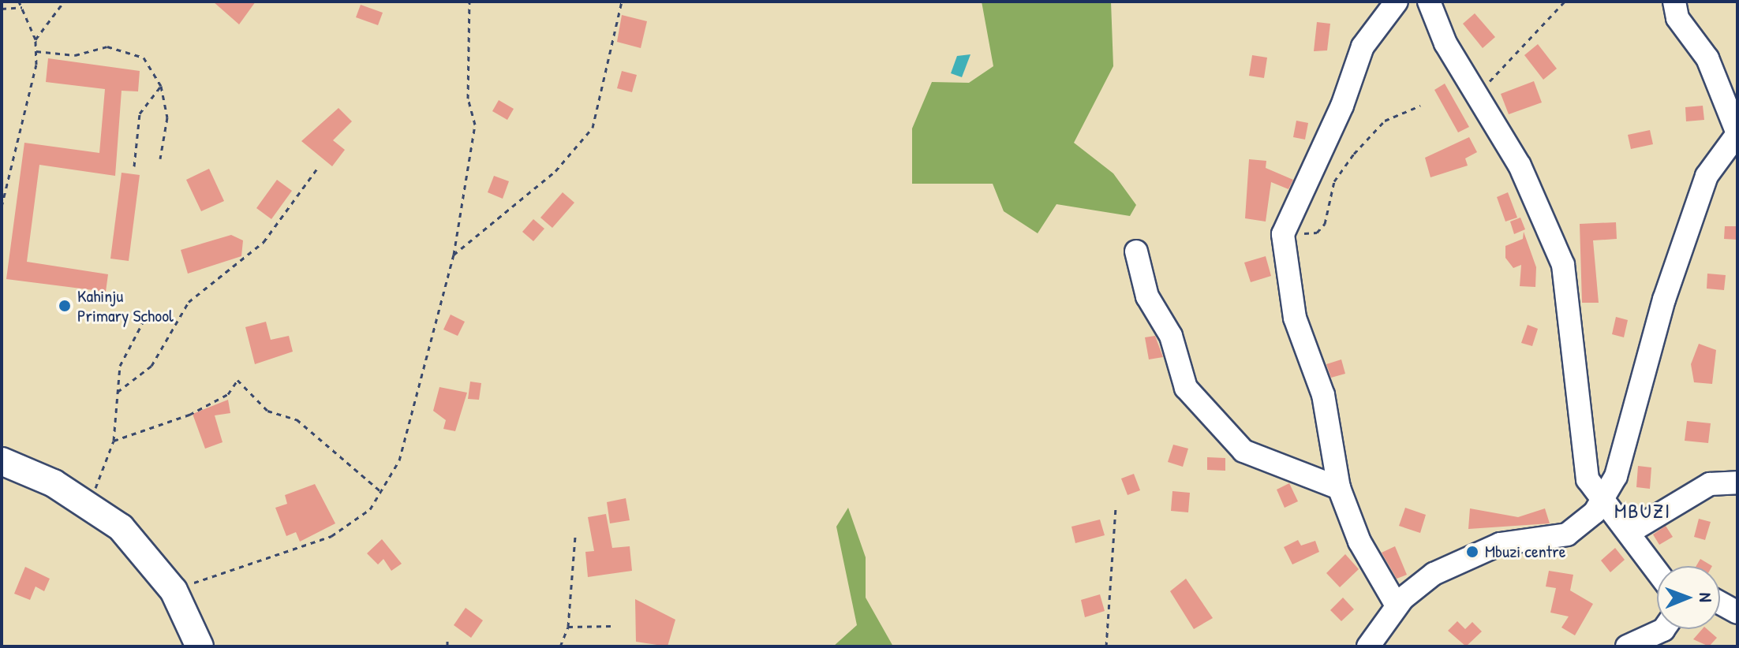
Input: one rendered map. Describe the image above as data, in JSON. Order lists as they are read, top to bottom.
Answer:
{
  "districts": ["MBUZI"],
  "places": ["Kahinju Primary School", "Mbuzi centre"],
  "north": "right"
}
